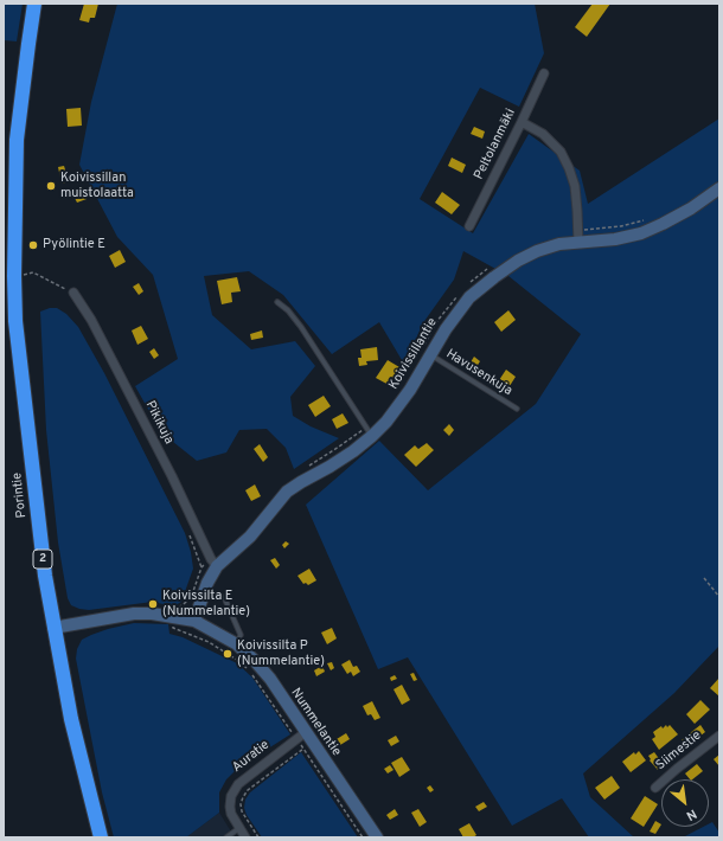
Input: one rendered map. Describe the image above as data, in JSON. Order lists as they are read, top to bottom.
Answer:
{
  "streets": {
    "highway": ["Porintie", "2"],
    "street": [
      "Peltolanmäki",
      "Koivissillantie",
      "Pikikuja",
      "Nummelantie",
      "Siimestie",
      "Auratie"
    ],
    "lane": ["Havusenkuja"]
  },
  "crossings": [
    ["Koivissillantie", "Havusenkuja"],
    ["Koivissillantie", "Pikikuja"],
    ["Koivissillantie", "Nummelantie"],
    ["Porintie", "Nummelantie"],
    ["Nummelantie", "Auratie"]
  ],
  "places": [
    "Koivissillan muistolaatta",
    "Pyölintie E",
    "Koivissilta E (Nummelantie)",
    "Koivissilta P (Nummelantie)"
  ],
  "north": "bottom right"
}
